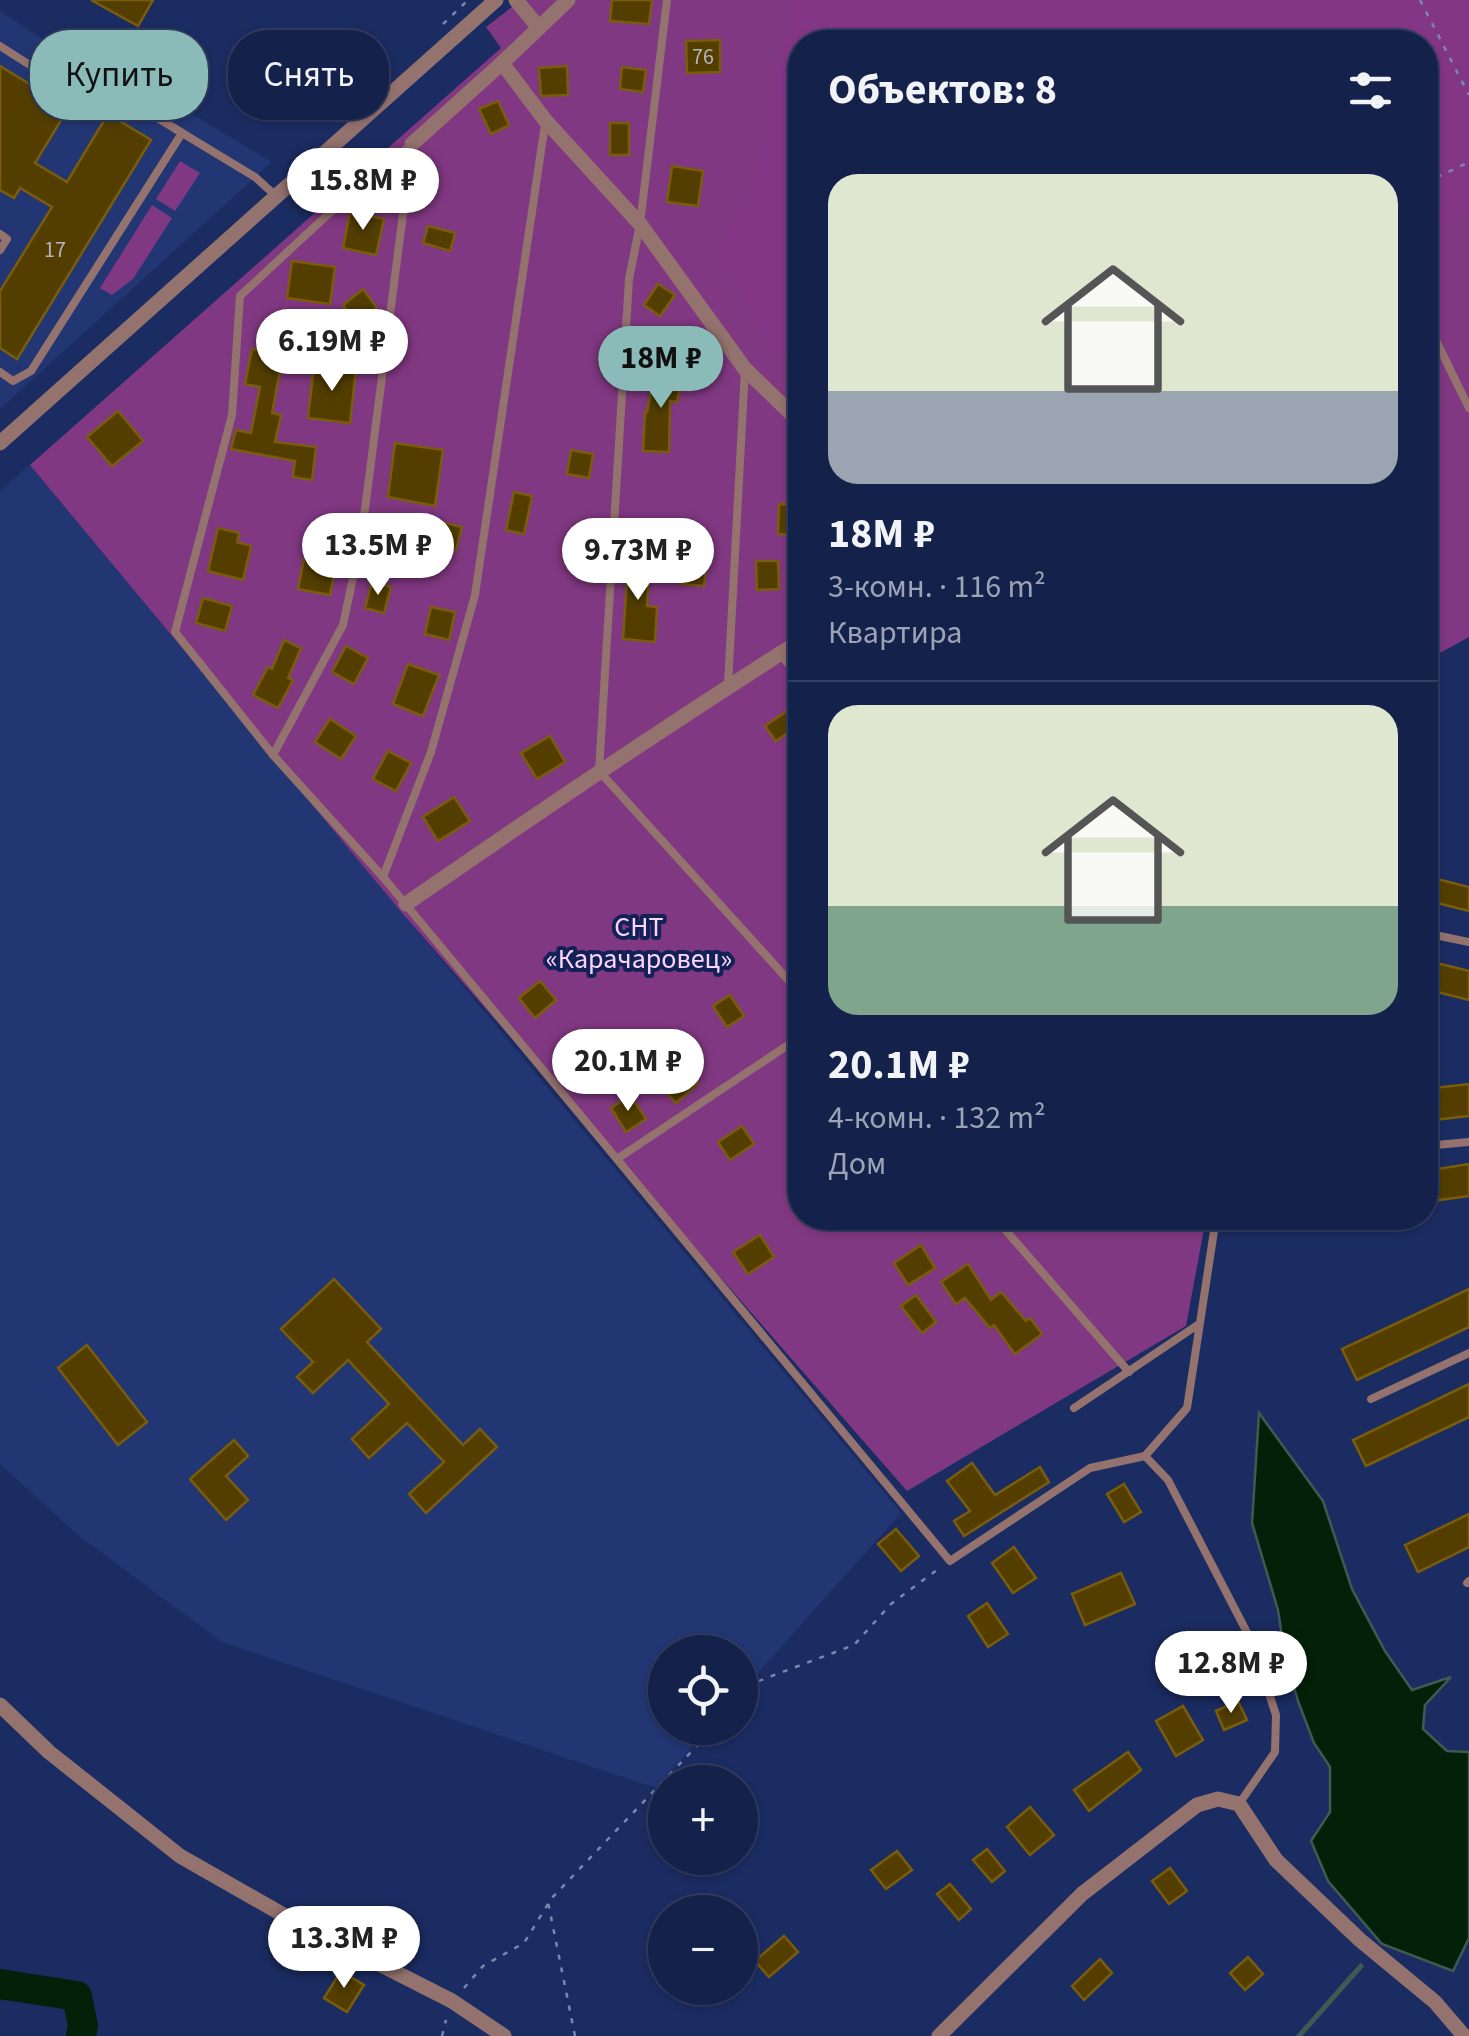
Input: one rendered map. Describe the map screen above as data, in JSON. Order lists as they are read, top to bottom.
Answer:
{
  "parks": ["СНТ «Карачаровец»"],
  "house_numbers": ["76", "17"],
  "page": {
    "chip": ["Купить", "Снять"],
    "heading": "Объектов: 8",
    "price": [
      "15.8M ₽",
      "6.19M ₽",
      "18M ₽",
      "13.5M ₽",
      "9.73M ₽",
      "20.1M ₽",
      "12.8M ₽",
      "13.3M ₽"
    ],
    "list": [
      {
        "name": "18M ₽",
        "note": "3-комн. · 116 m² · Квартира"
      },
      {
        "name": "20.1M ₽",
        "note": "4-комн. · 132 m² · Дом"
      }
    ],
    "map_buttons": ["+", "−"]
  }
}
